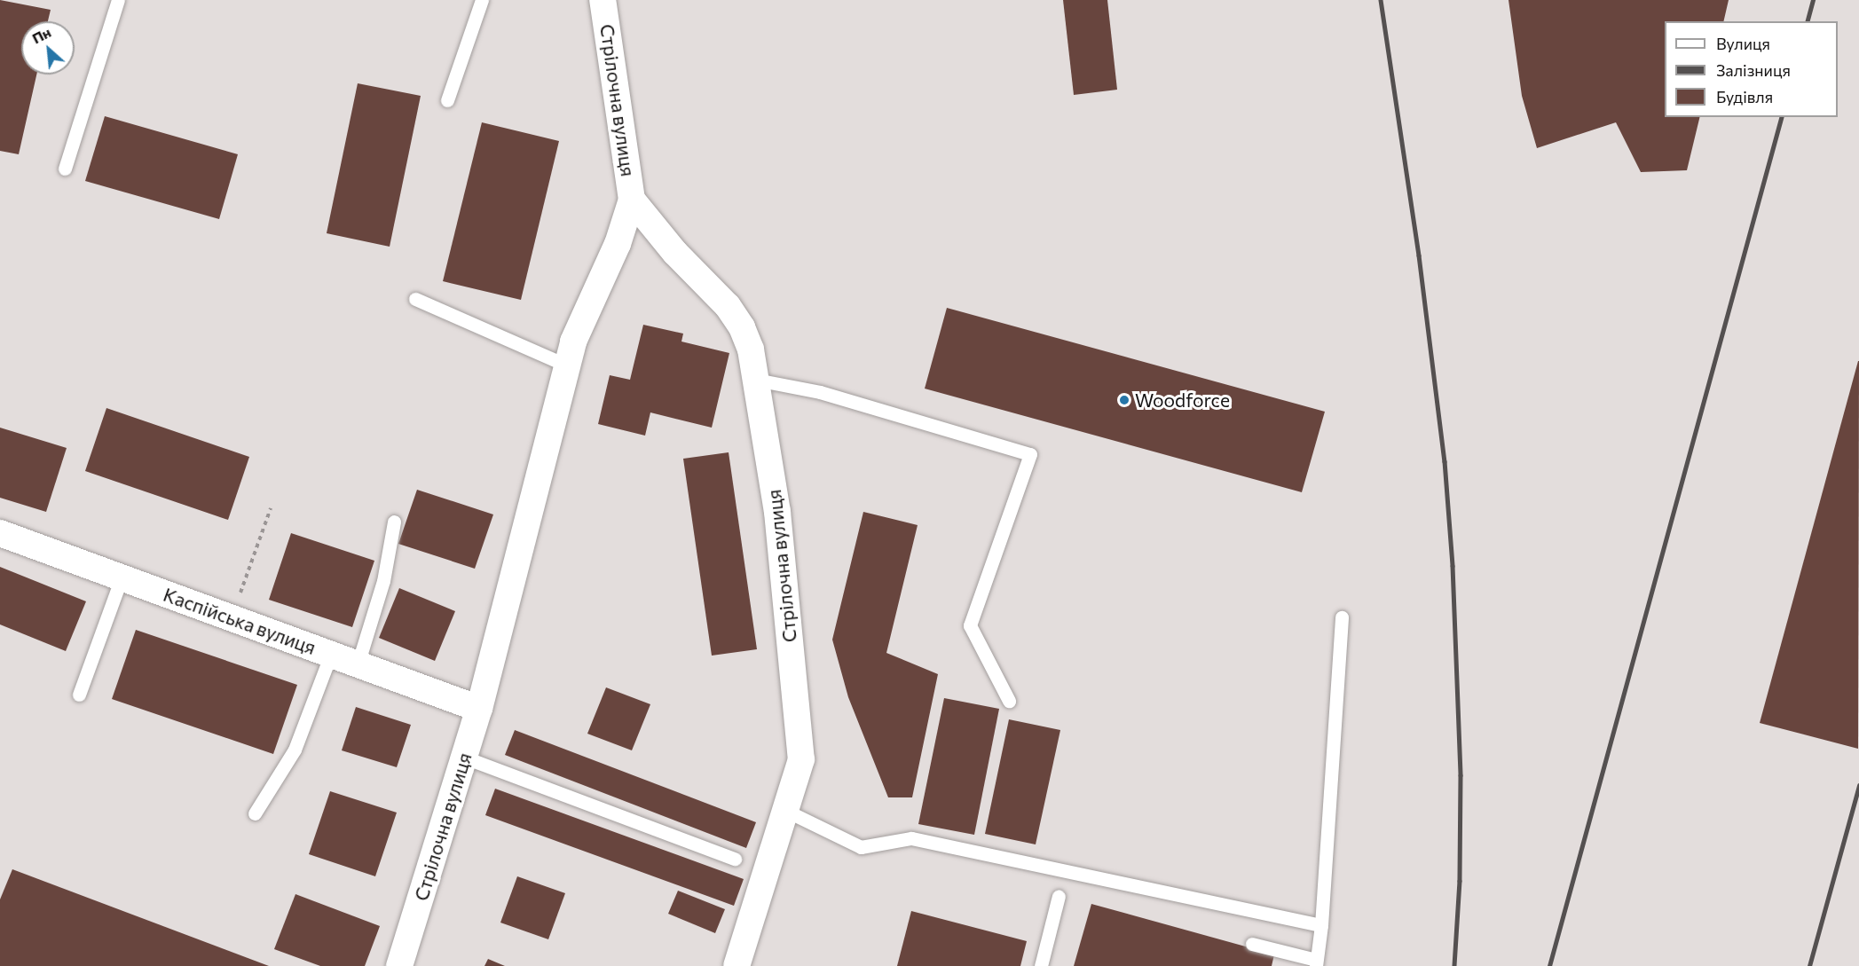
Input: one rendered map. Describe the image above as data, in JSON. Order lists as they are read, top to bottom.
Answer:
{
  "streets": {
    "street": ["Стрілочна вулиця", "Каспійська вулиця"]
  },
  "crossings": [
    ["Стрілочна вулиця", "Каспійська вулиця"]
  ],
  "places": ["Woodforce"],
  "legend": ["Вулиця", "Залізниця", "Будівля"],
  "north": "top left"
}
